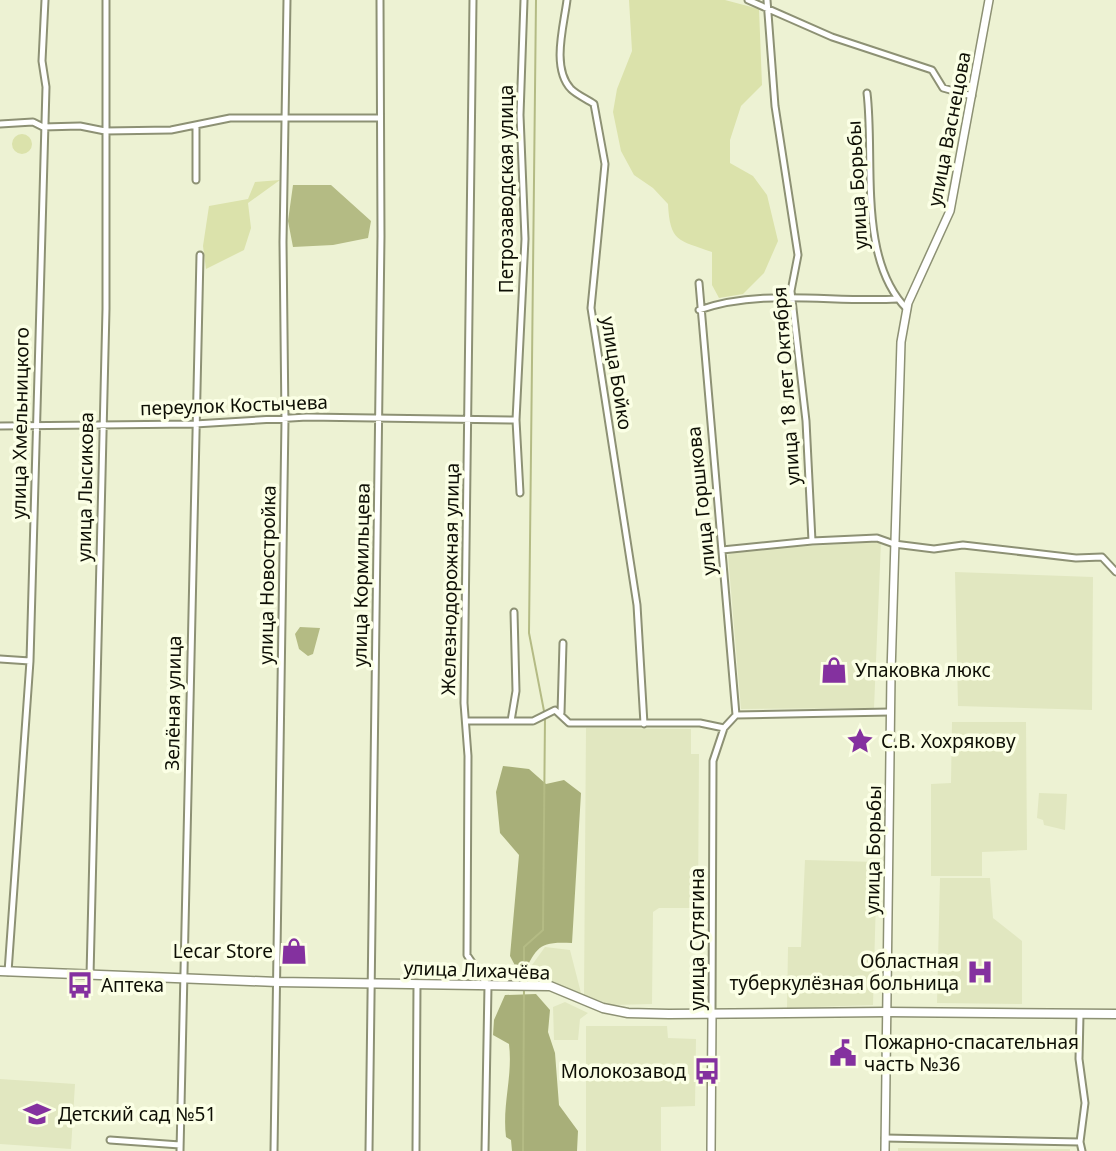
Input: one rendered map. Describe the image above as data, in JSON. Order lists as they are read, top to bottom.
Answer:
{
  "streets": {
    "main road": ["улица Лихачёва"],
    "street": [
      "улица Васнецова",
      "улица Борьбы",
      "Петрозаводская улица",
      "улица Бойко",
      "улица 18 лет Октября",
      "переулок Костычева",
      "улица Хмельницкого",
      "улица Лысикова",
      "улица Горшкова",
      "улица Новостройка",
      "улица Кормильцева",
      "Железнодорожная улица",
      "Зелёная улица",
      "улица Сутягина"
    ]
  },
  "crossings": [
    ["улица Васнецова", "улица Борьбы"],
    ["улица Борьбы", "улица Лихачёва"],
    ["Петрозаводская улица", "переулок Костычева"],
    ["переулок Костычева", "улица Хмельницкого"],
    ["переулок Костычева", "улица Лысикова"],
    ["переулок Костычева", "улица Новостройка"],
    ["переулок Костычева", "улица Кормильцева"],
    ["переулок Костычева", "Железнодорожная улица"],
    ["переулок Костычева", "Зелёная улица"],
    ["улица Хмельницкого", "улица Лихачёва"],
    ["улица Лысикова", "улица Лихачёва"],
    ["улица Новостройка", "улица Лихачёва"],
    ["улица Кормильцева", "улица Лихачёва"],
    ["Железнодорожная улица", "улица Лихачёва"],
    ["Зелёная улица", "улица Лихачёва"],
    ["улица Сутягина", "улица Лихачёва"]
  ],
  "places": {
    "shop": ["Упаковка люкс", "Lecar Store"],
    "place": ["С.В. Хохрякову"],
    "hospital": ["Областная туберкулёзная больница"],
    "bus stop": ["Аптека", "Молокозавод"],
    "public building": ["Пожарно-спасательная часть №36"],
    "school or university": ["Детский сад №51"]
  }
}
